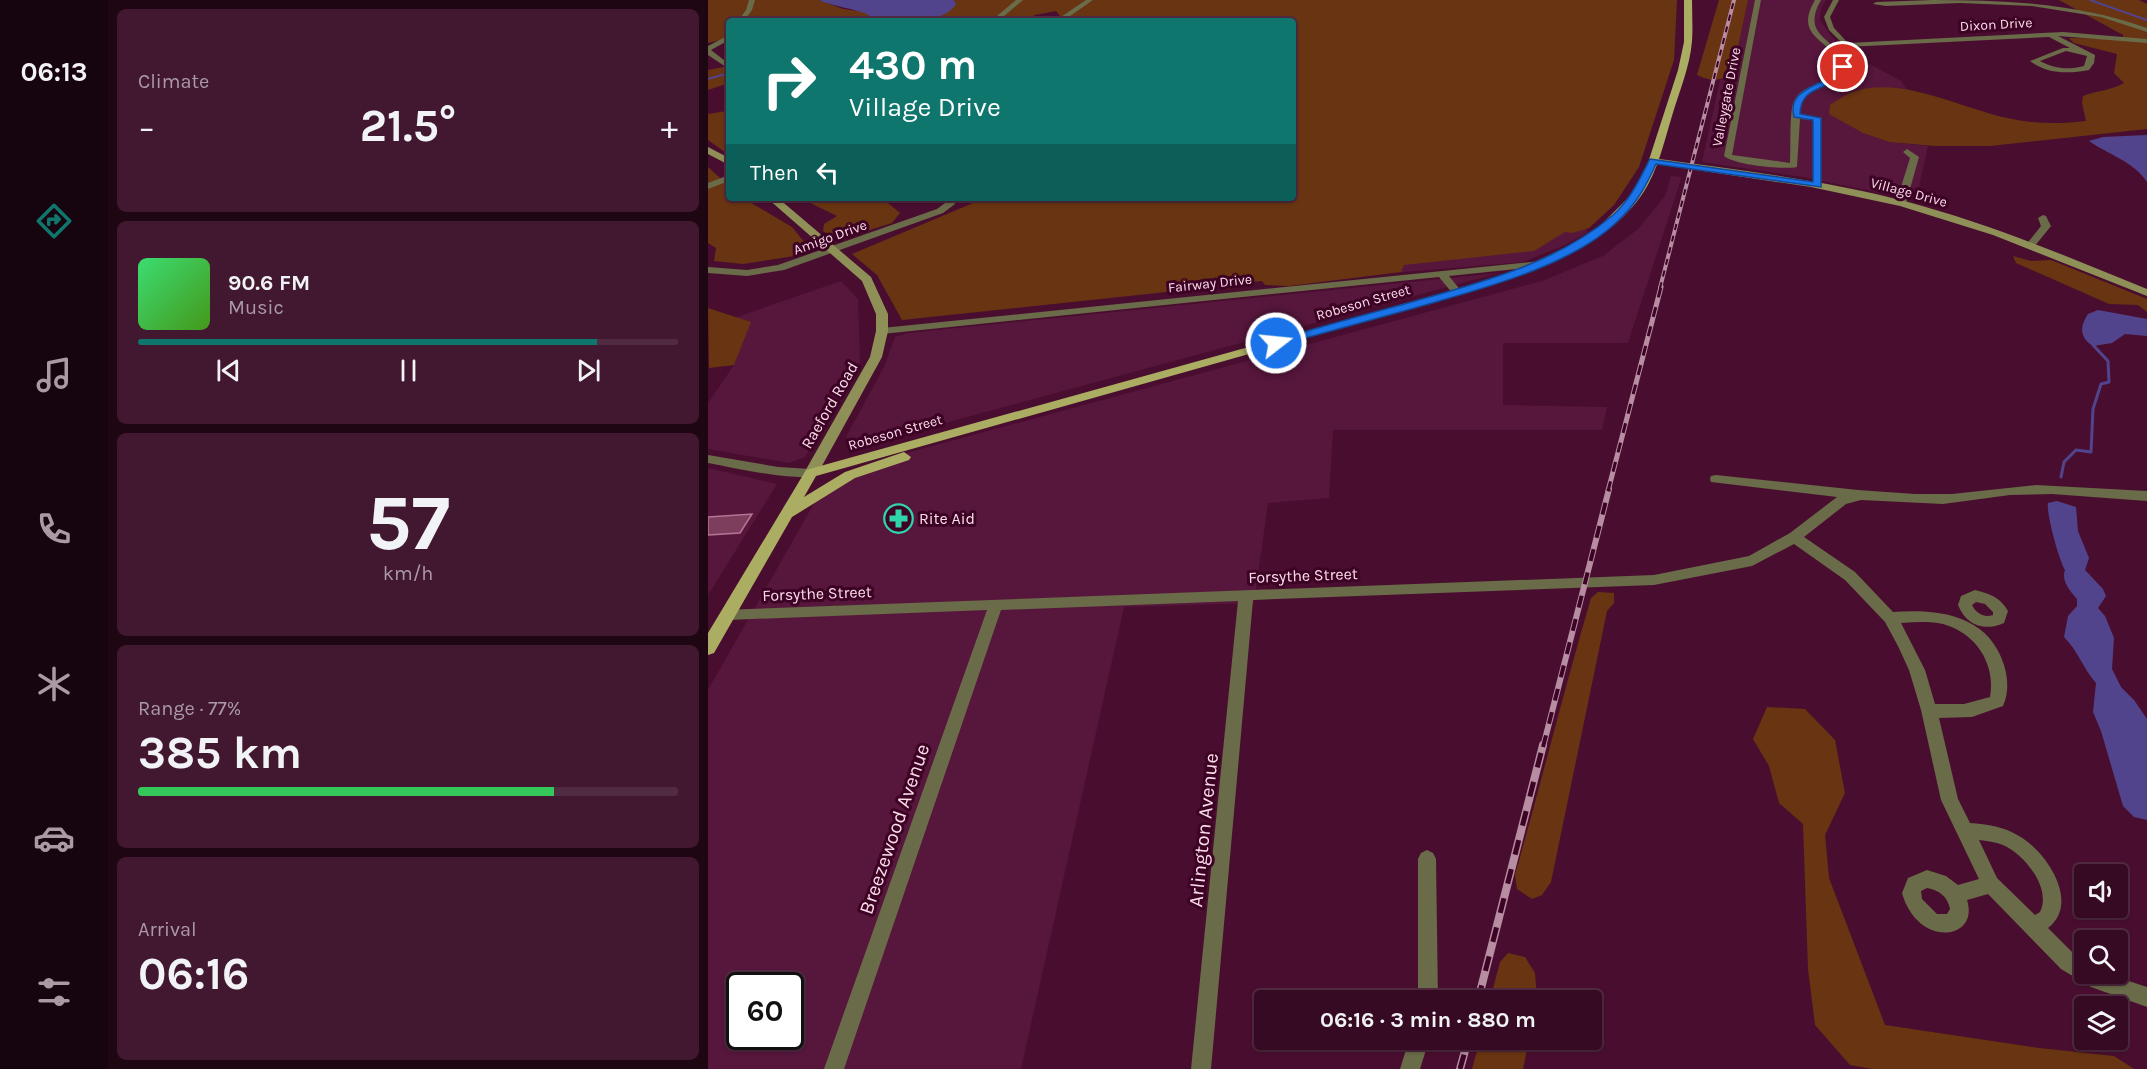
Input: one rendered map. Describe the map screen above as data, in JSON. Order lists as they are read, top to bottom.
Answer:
{
  "streets": {
    "main road": ["Village Drive", "Robeson Street", "Raeford Road"],
    "street": [
      "Dixon Drive",
      "Valleygate Drive",
      "Amigo Drive",
      "Fairway Drive",
      "Forsythe Street",
      "Breezewood Avenue",
      "Arlington Avenue"
    ]
  },
  "crossings": [
    ["Village Drive", "Robeson Street"],
    ["Amigo Drive", "Raeford Road"],
    ["Fairway Drive", "Robeson Street"],
    ["Fairway Drive", "Raeford Road"],
    ["Robeson Street", "Raeford Road"],
    ["Raeford Road", "Forsythe Street"],
    ["Forsythe Street", "Breezewood Avenue"],
    ["Forsythe Street", "Arlington Avenue"]
  ],
  "places": {
    "pharmacy": ["Rite Aid"]
  },
  "page": {
    "tabs": "06:13",
    "tile": [
      "Climate",
      ["57", "km/h"],
      ["Range · 77%", "385 km"],
      ["Arrival", "06:16"]
    ],
    "turn": ["430 m", "Village Drive"],
    "heat": ["−", "21.5°", "+"],
    "then": "Then",
    "song": ["90.6 FM", "Music"],
    "limit": "60",
    "trip": "06:16 · 3 min · 880 m"
  }
}
